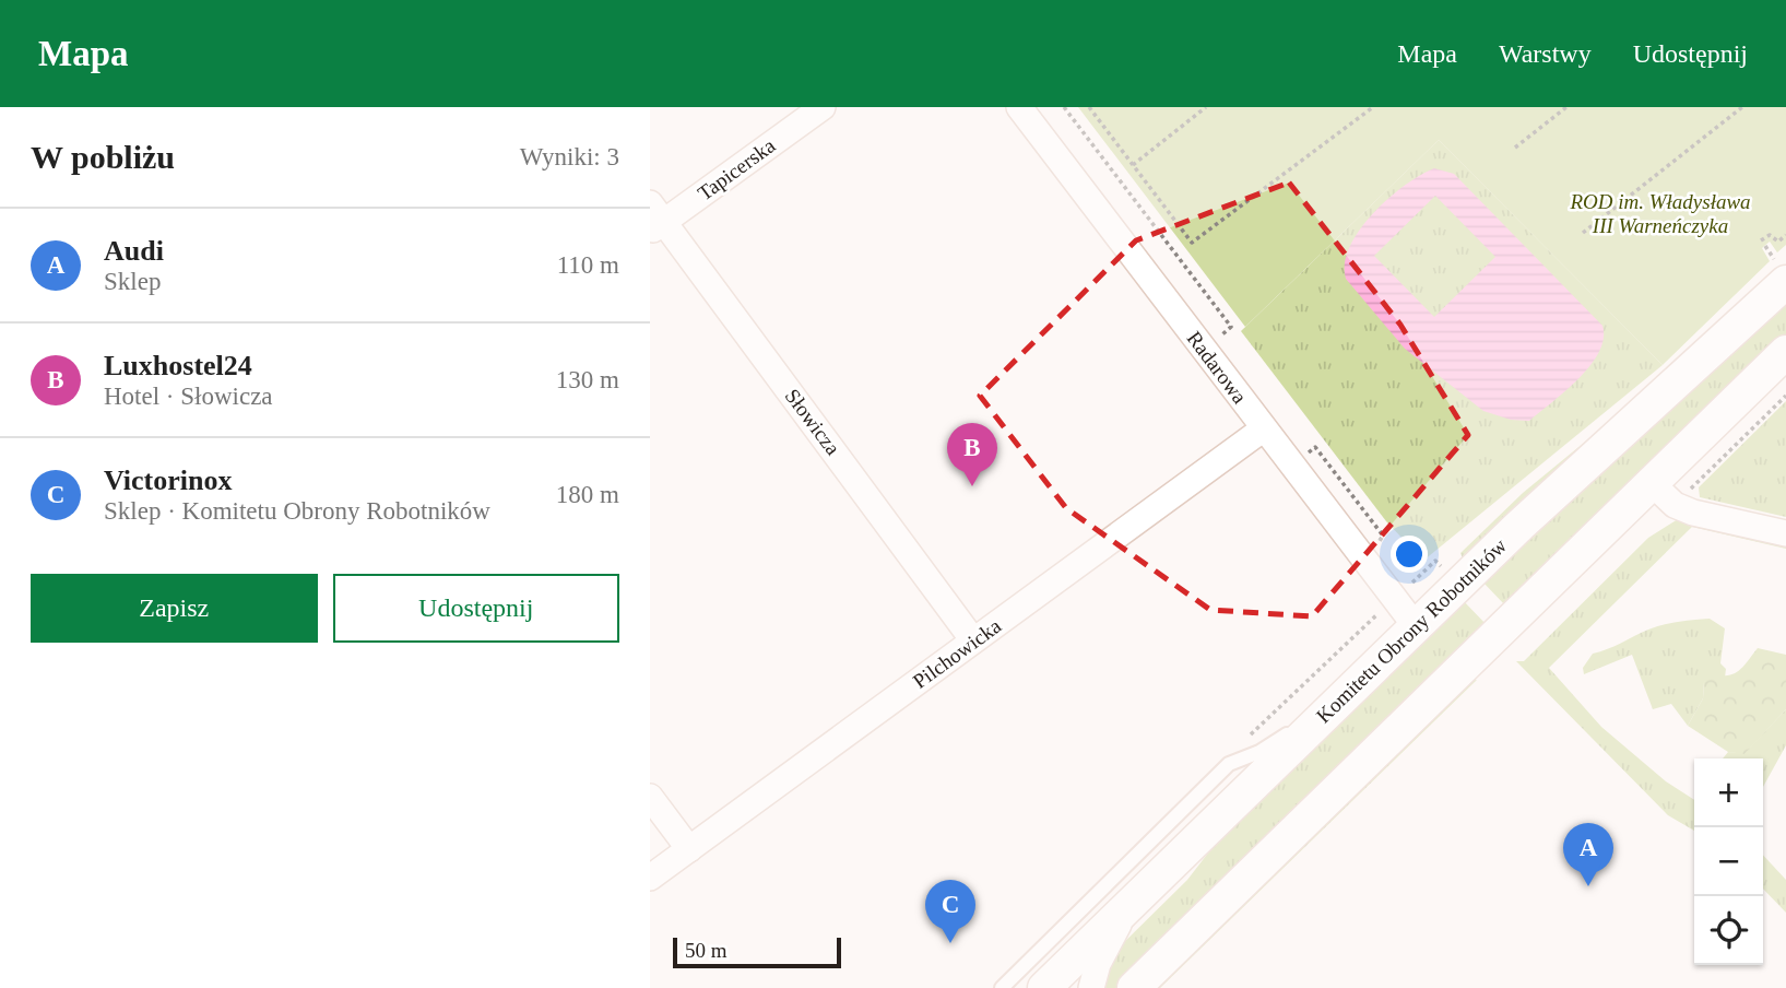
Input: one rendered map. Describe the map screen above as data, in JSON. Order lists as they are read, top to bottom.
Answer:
{
  "streets": {
    "street": [
      "Tapicerska",
      "Radarowa",
      "Słowicza",
      "Komitetu Obrony Robotników",
      "Pilchowicka"
    ]
  },
  "crossings": [
    ["Tapicerska", "Słowicza"],
    ["Radarowa", "Komitetu Obrony Robotników"],
    ["Radarowa", "Pilchowicka"],
    ["Słowicza", "Pilchowicka"]
  ],
  "parks": ["ROD im. Władysława III Warneńczyka"],
  "scale_bar": "50 m",
  "page": {
    "header": "Mapa",
    "nav": ["Mapa", "Warstwy", "Udostępnij"],
    "heading": ["W pobliżu", "Wyniki: 3"],
    "list": [
      {
        "mark": "A",
        "name": "Audi",
        "note": "Sklep",
        "value": "110 m"
      },
      {
        "mark": "B",
        "name": "Luxhostel24",
        "note": "Hotel · Słowicza",
        "value": "130 m"
      },
      {
        "mark": "C",
        "name": "Victorinox",
        "note": "Sklep · Komitetu Obrony Robotników",
        "value": "180 m"
      }
    ],
    "pins": ["B", "A", "C"],
    "buttons": ["Zapisz", "Udostępnij"],
    "map_buttons": ["+", "−"],
    "scale": "50 m"
  }
}
